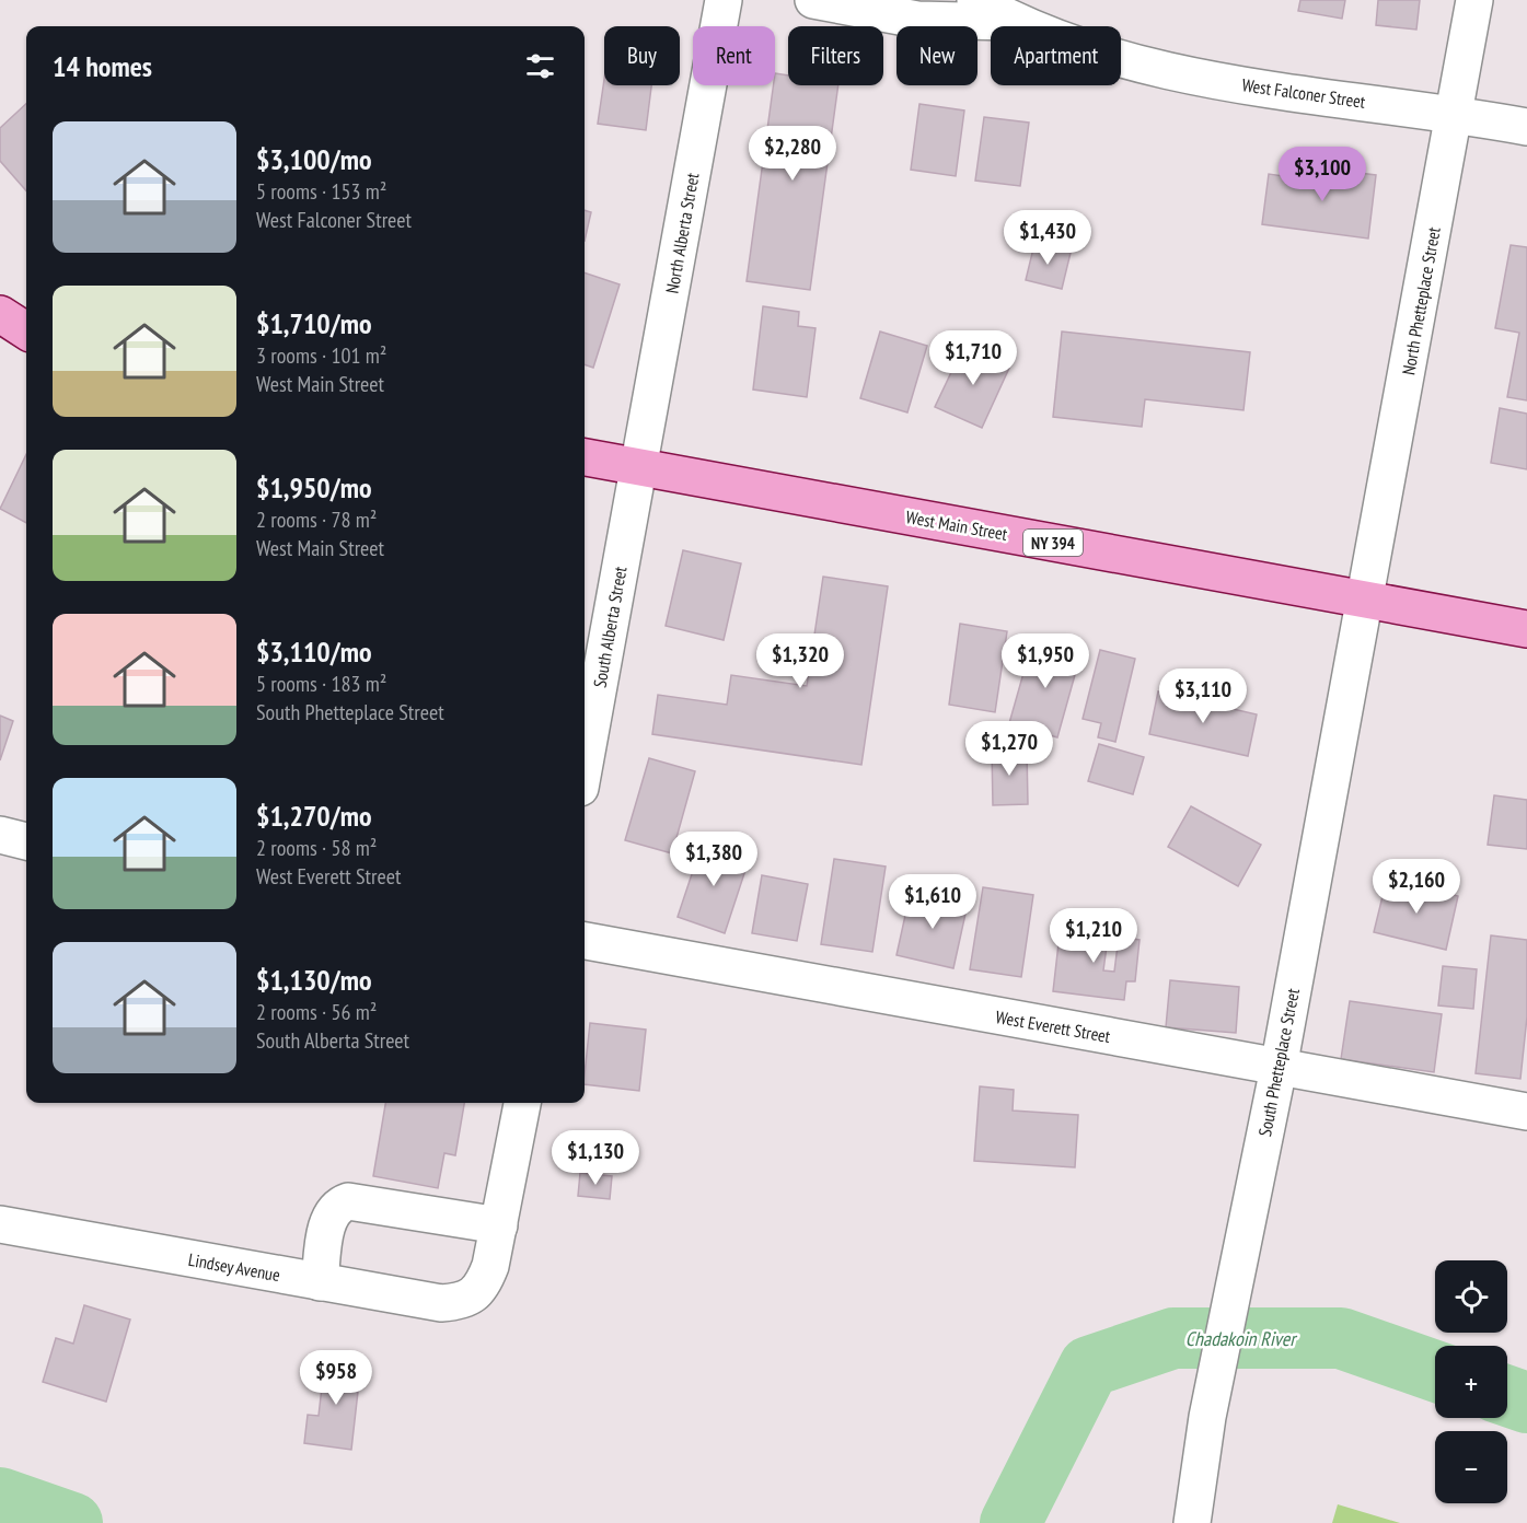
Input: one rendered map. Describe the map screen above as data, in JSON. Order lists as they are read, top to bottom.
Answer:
{
  "streets": {
    "main road": ["West Main Street", "NY 394"],
    "street": [
      "West Falconer Street",
      "North Alberta Street",
      "North Phetteplace Street",
      "South Alberta Street",
      "West Everett Street",
      "South Phetteplace Street",
      "Lindsey Avenue"
    ]
  },
  "crossings": [
    ["West Falconer Street", "North Phetteplace Street"],
    ["North Alberta Street", "West Main Street"],
    ["North Alberta Street", "South Alberta Street"],
    ["North Phetteplace Street", "West Main Street"],
    ["North Phetteplace Street", "South Phetteplace Street"],
    ["West Main Street", "South Alberta Street"],
    ["West Main Street", "South Phetteplace Street"],
    ["West Everett Street", "South Phetteplace Street"]
  ],
  "water": ["Chadakoin River"],
  "page": {
    "chip": [
      "Buy",
      "Rent",
      "Filters",
      "New",
      "Apartment"
    ],
    "heading": "14 homes",
    "list": [
      {
        "name": "$3,100/mo",
        "note": "5 rooms · 153 m² · West Falconer Street"
      },
      {
        "name": "$1,710/mo",
        "note": "3 rooms · 101 m² · West Main Street"
      },
      {
        "name": "$1,950/mo",
        "note": "2 rooms · 78 m² · West Main Street"
      },
      {
        "name": "$3,110/mo",
        "note": "5 rooms · 183 m² · South Phetteplace Street"
      },
      {
        "name": "$1,270/mo",
        "note": "2 rooms · 58 m² · West Everett Street"
      },
      {
        "name": "$1,130/mo",
        "note": "2 rooms · 56 m² · South Alberta Street"
      }
    ],
    "price": [
      "$2,280",
      "$3,100",
      "$1,430",
      "$1,710",
      "$1,320",
      "$1,950",
      "$3,110",
      "$1,270",
      "$1,380",
      "$2,160",
      "$1,610",
      "$1,210",
      "$1,130",
      "$958"
    ],
    "map_buttons": ["+", "−"]
  }
}
